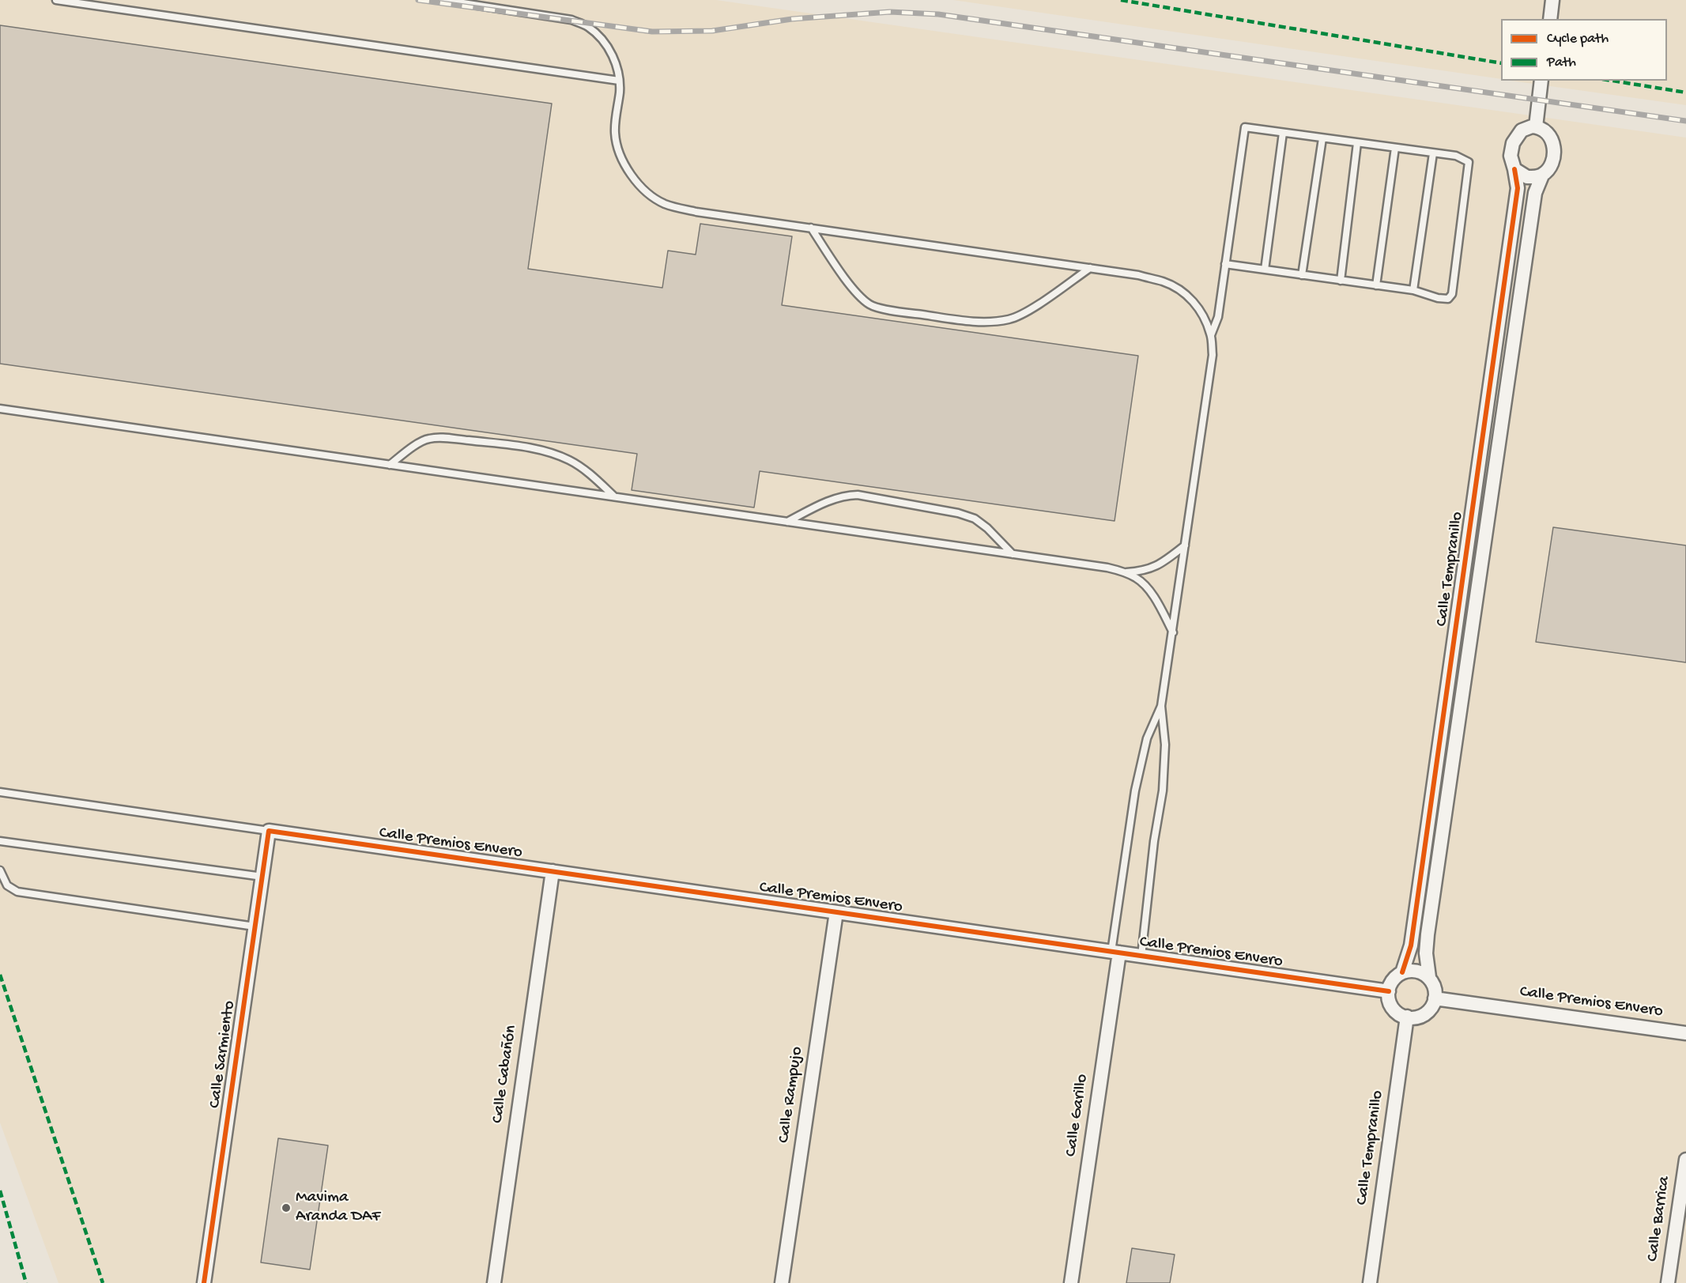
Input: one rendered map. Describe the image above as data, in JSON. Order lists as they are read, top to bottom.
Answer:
{
  "streets": {
    "street": [
      "Calle Tempranillo",
      "Calle Premios Envero",
      "Calle Sarmiento",
      "Calle Cabañón",
      "Calle Rampujo",
      "Calle Garillo",
      "Calle Barrica"
    ]
  },
  "crossings": [
    ["Calle Tempranillo", "Calle Premios Envero"],
    ["Calle Premios Envero", "Calle Sarmiento"],
    ["Calle Premios Envero", "Calle Cabañón"],
    ["Calle Premios Envero", "Calle Rampujo"],
    ["Calle Premios Envero", "Calle Garillo"]
  ],
  "places": ["Mavima Aranda DAF"],
  "legend": ["Cycle path", "Path"]
}
